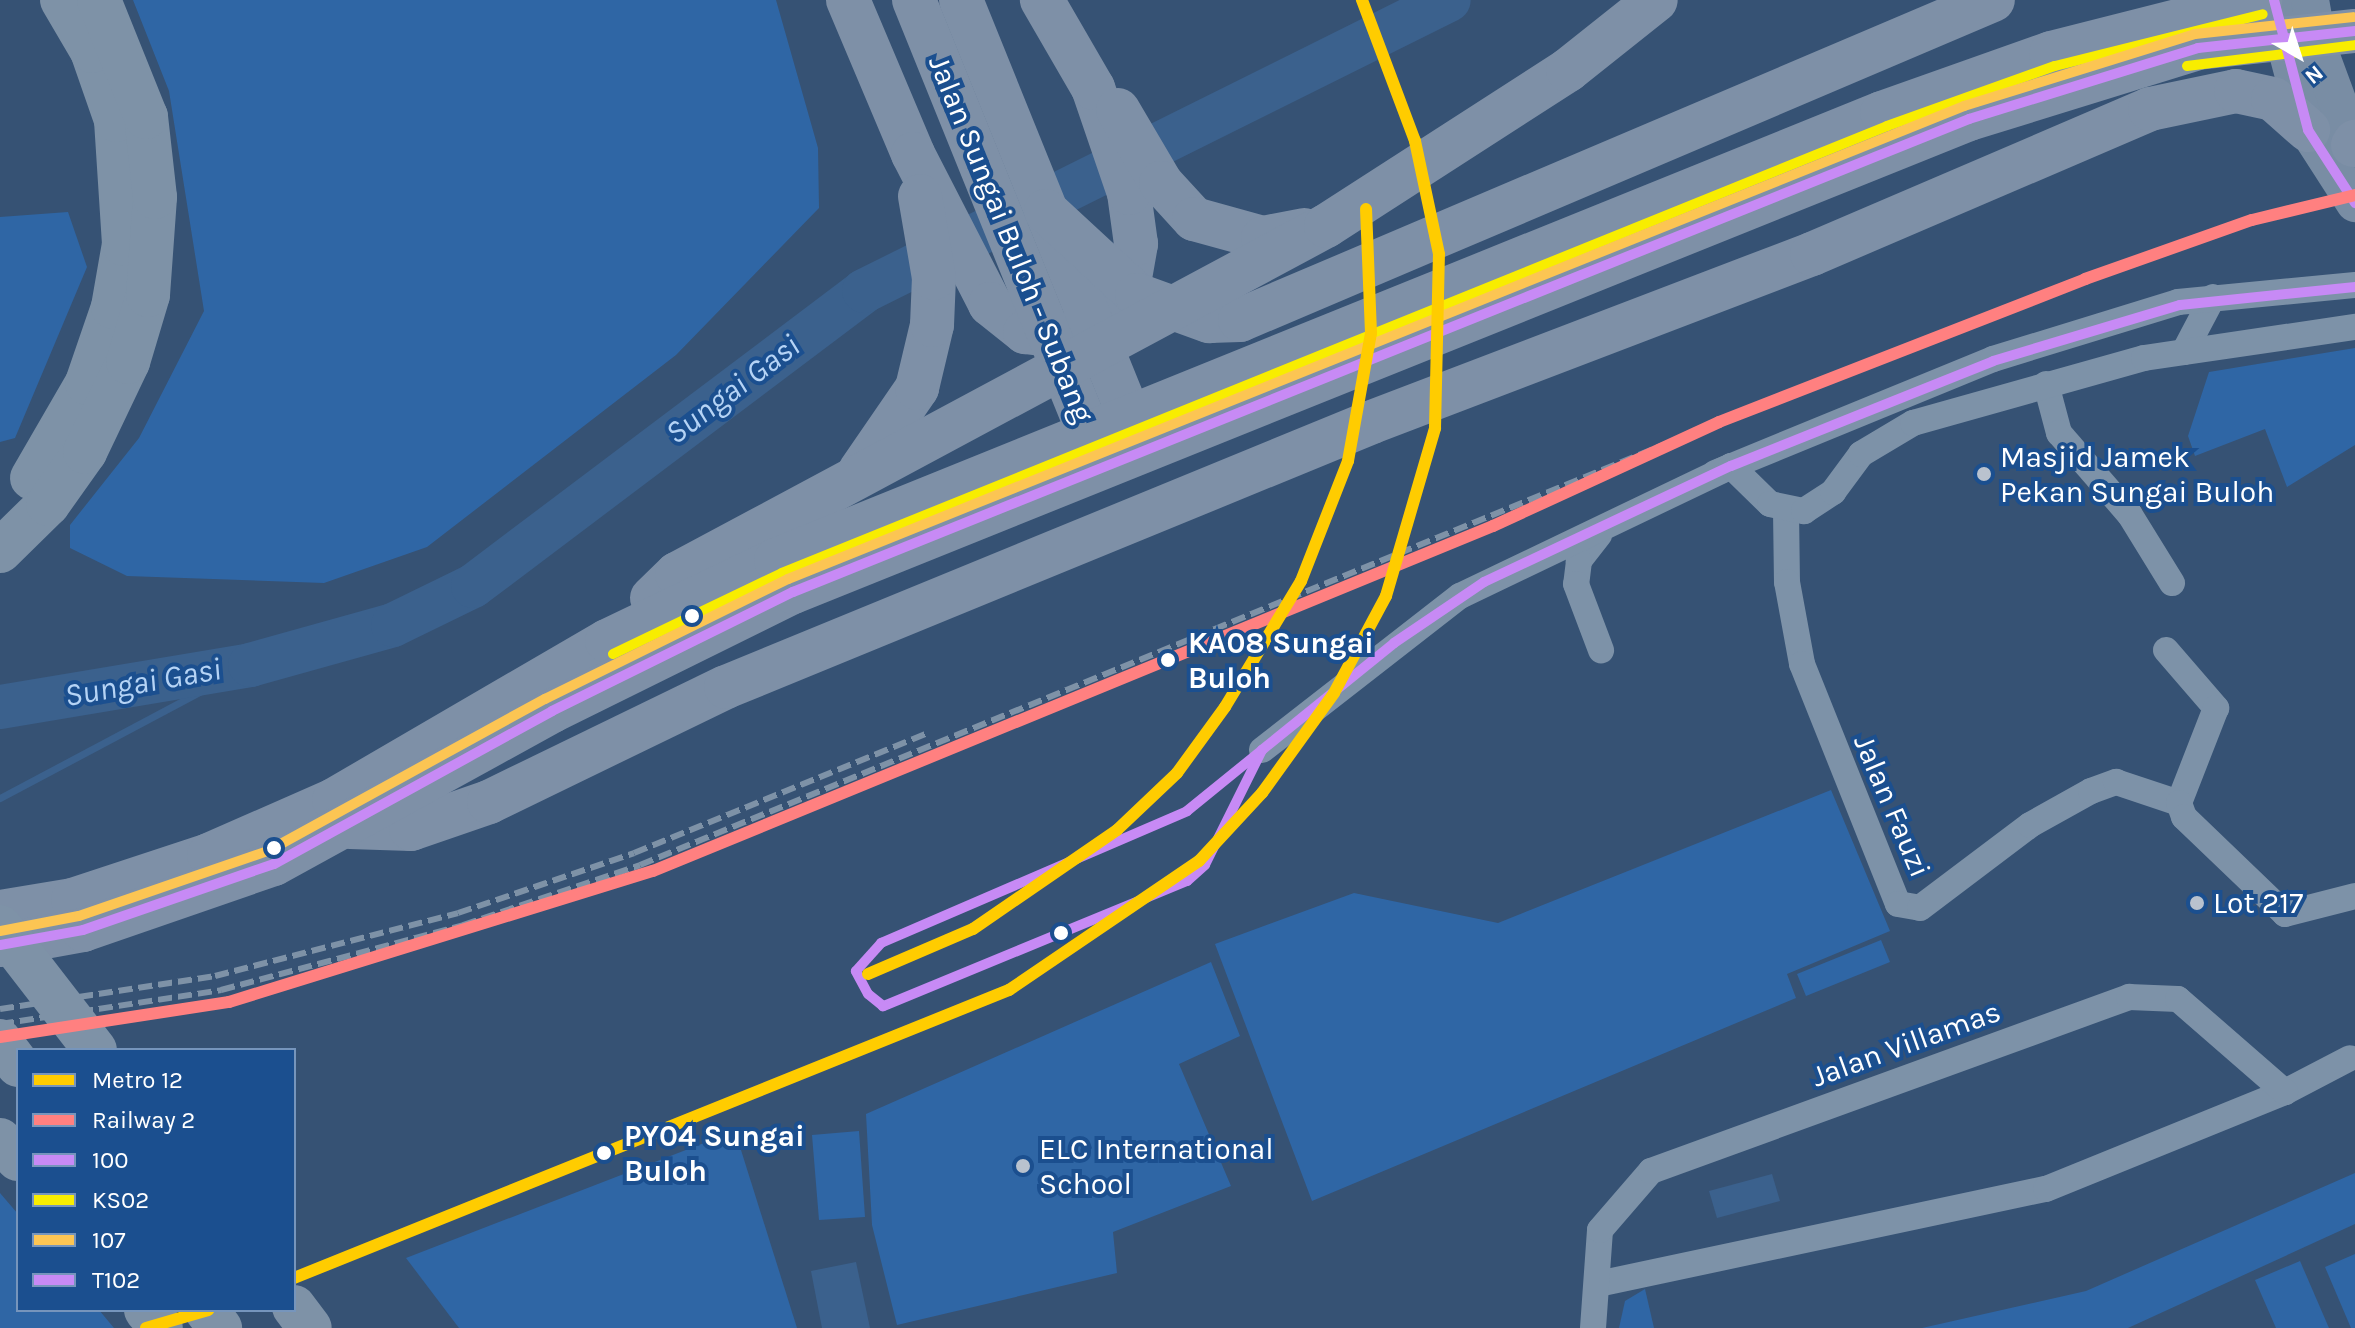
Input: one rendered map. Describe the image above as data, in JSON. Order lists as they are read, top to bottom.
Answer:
{
  "streets": {
    "highway": ["Jalan Sungai Buloh - Subang"],
    "street": ["Jalan Fauzi", "Jalan Villamas"]
  },
  "water": ["Sungai Gasi"],
  "places": [
    "Masjid Jamek Pekan Sungai Buloh",
    "KA08 Sungai Buloh",
    "Lot 217",
    "PY04 Sungai Buloh",
    "ELC International School"
  ],
  "lines": [
    "metro line 12",
    "transit line T102",
    "transit line KS02",
    "transit line 107",
    "transit line 100",
    "rail line 2"
  ],
  "legend": [
    "Metro 12",
    "Railway 2",
    "100",
    "KS02",
    "107",
    "T102"
  ],
  "north": "bottom right"
}
